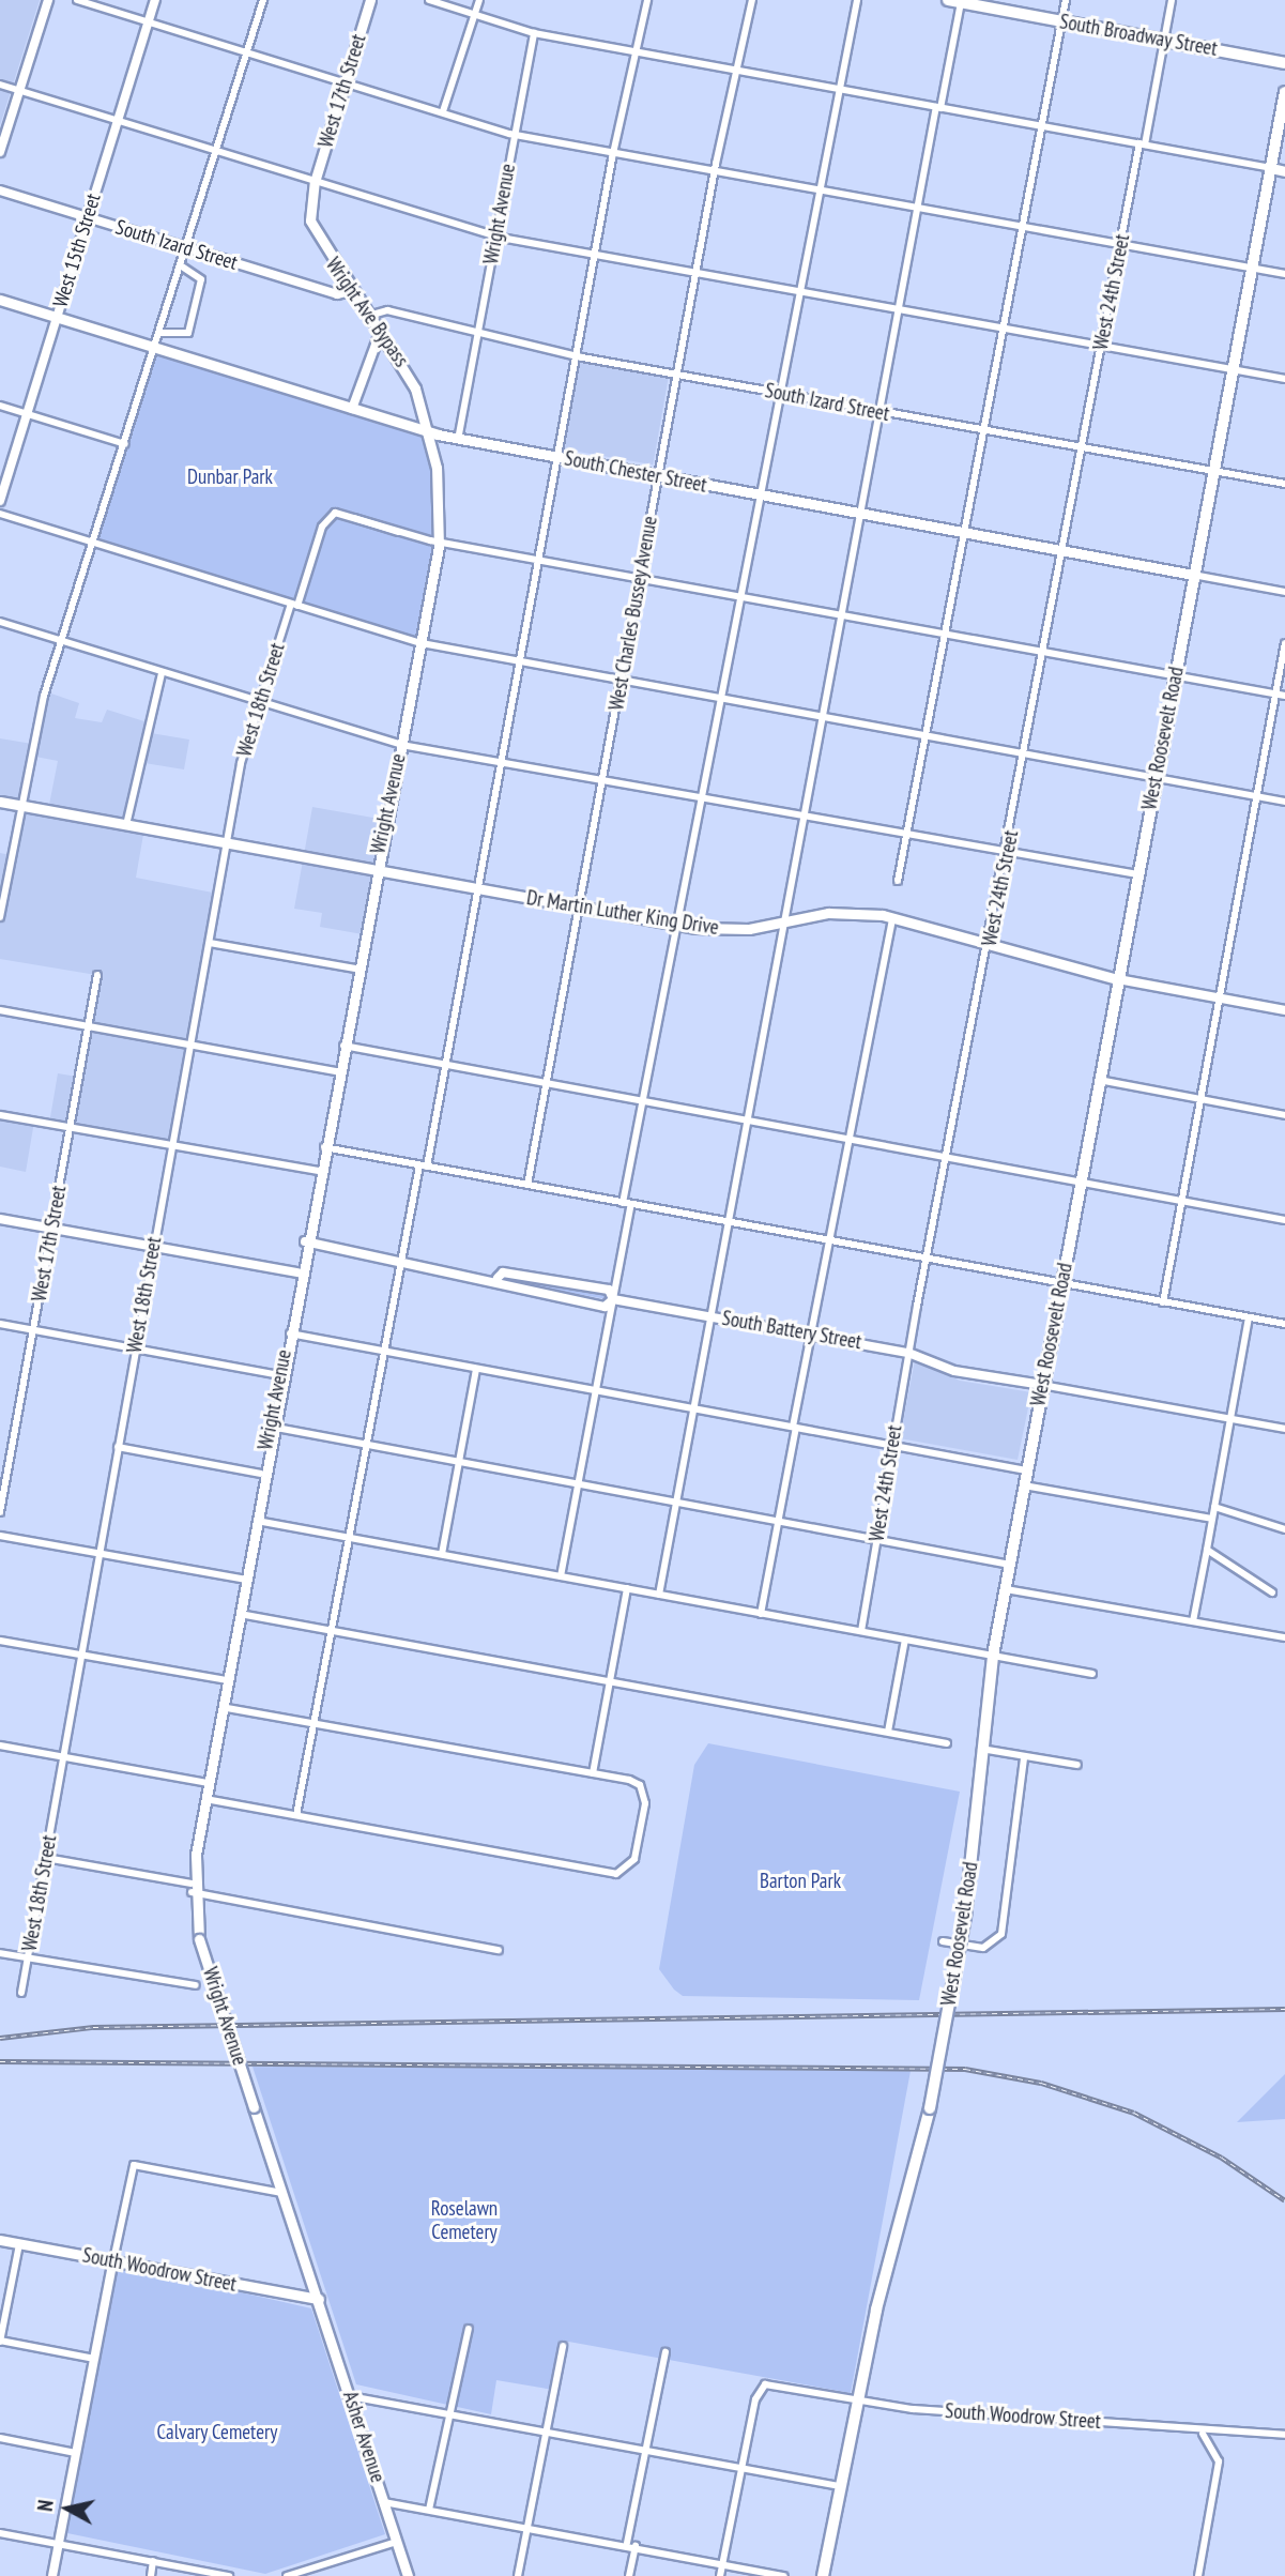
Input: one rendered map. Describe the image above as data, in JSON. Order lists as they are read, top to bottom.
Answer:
{
  "streets": {
    "main road": [
      "South Broadway Street",
      "West 17th Street",
      "Wright Avenue",
      "Wright Ave Bypass",
      "South Chester Street",
      "West Roosevelt Road",
      "Dr Martin Luther King Drive",
      "South Woodrow Street",
      "Asher Avenue"
    ],
    "street": [
      "South Izard Street",
      "West 15th Street",
      "West 24th Street",
      "West Charles Bussey Avenue",
      "West 18th Street",
      "South Battery Street"
    ]
  },
  "crossings": [
    ["South Broadway Street", "West 24th Street"],
    ["West 17th Street", "Wright Ave Bypass"],
    ["Wright Avenue", "South Izard Street"],
    ["Wright Avenue", "Wright Ave Bypass"],
    ["Wright Avenue", "South Chester Street"],
    ["Wright Avenue", "West 18th Street"],
    ["Wright Avenue", "Dr Martin Luther King Drive"],
    ["Wright Avenue", "South Battery Street"],
    ["Wright Avenue", "South Woodrow Street"],
    ["Wright Avenue", "Asher Avenue"],
    ["South Izard Street", "West 15th Street"],
    ["South Izard Street", "West 24th Street"],
    ["South Izard Street", "Wright Ave Bypass"],
    ["South Izard Street", "West Charles Bussey Avenue"],
    ["South Izard Street", "West Roosevelt Road"],
    ["West 15th Street", "South Chester Street"],
    ["West 24th Street", "South Chester Street"],
    ["West 24th Street", "Dr Martin Luther King Drive"],
    ["West 24th Street", "South Battery Street"],
    ["Wright Ave Bypass", "South Chester Street"],
    ["South Chester Street", "West Charles Bussey Avenue"],
    ["South Chester Street", "West Roosevelt Road"],
    ["West Charles Bussey Avenue", "Dr Martin Luther King Drive"],
    ["West 18th Street", "Dr Martin Luther King Drive"],
    ["West Roosevelt Road", "Dr Martin Luther King Drive"],
    ["West Roosevelt Road", "South Battery Street"],
    ["West Roosevelt Road", "South Woodrow Street"],
    ["South Woodrow Street", "Asher Avenue"]
  ],
  "parks": [
    "Dunbar Park",
    "Barton Park",
    "Roselawn Cemetery",
    "Calvary Cemetery"
  ],
  "north": "left"
}
